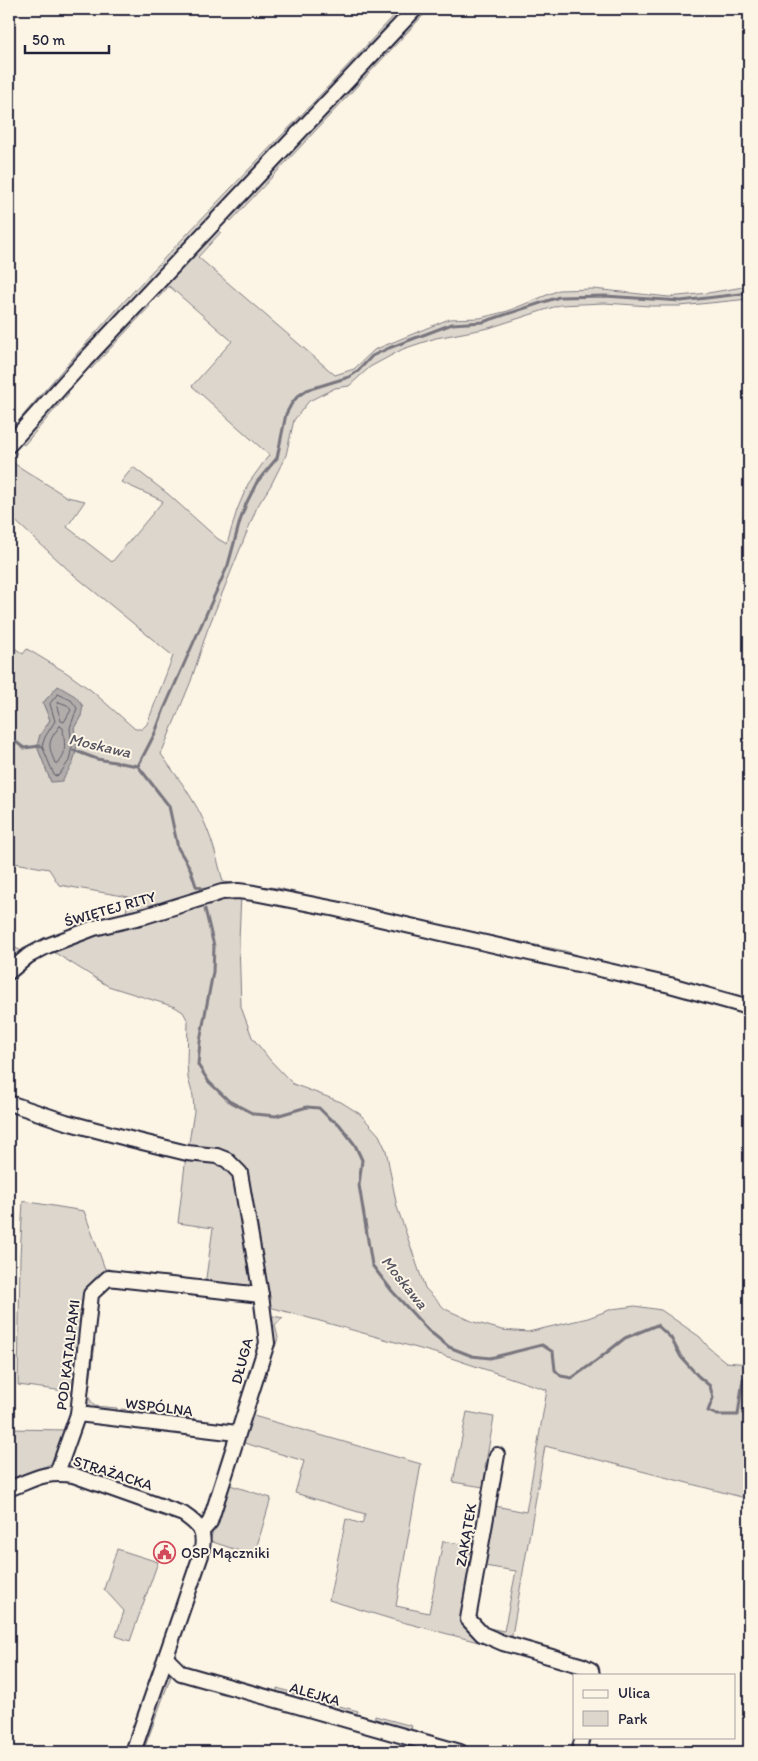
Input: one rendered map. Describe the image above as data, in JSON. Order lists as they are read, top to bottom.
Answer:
{
  "streets": {
    "street": [
      "ŚWIĘTEJ RITY",
      "POD KATALPAMI",
      "DŁUGA",
      "WSPÓLNA",
      "STRAŻACKA",
      "ZAKĄTEK",
      "ALEJKA"
    ]
  },
  "crossings": [
    ["POD KATALPAMI", "DŁUGA"],
    ["POD KATALPAMI", "WSPÓLNA"],
    ["POD KATALPAMI", "STRAŻACKA"],
    ["DŁUGA", "WSPÓLNA"],
    ["DŁUGA", "STRAŻACKA"],
    ["DŁUGA", "ALEJKA"]
  ],
  "water": ["Moskawa"],
  "places": {
    "public building": ["OSP Mączniki"]
  },
  "legend": ["Ulica", "Park"],
  "scale_bar": "50 m"
}
